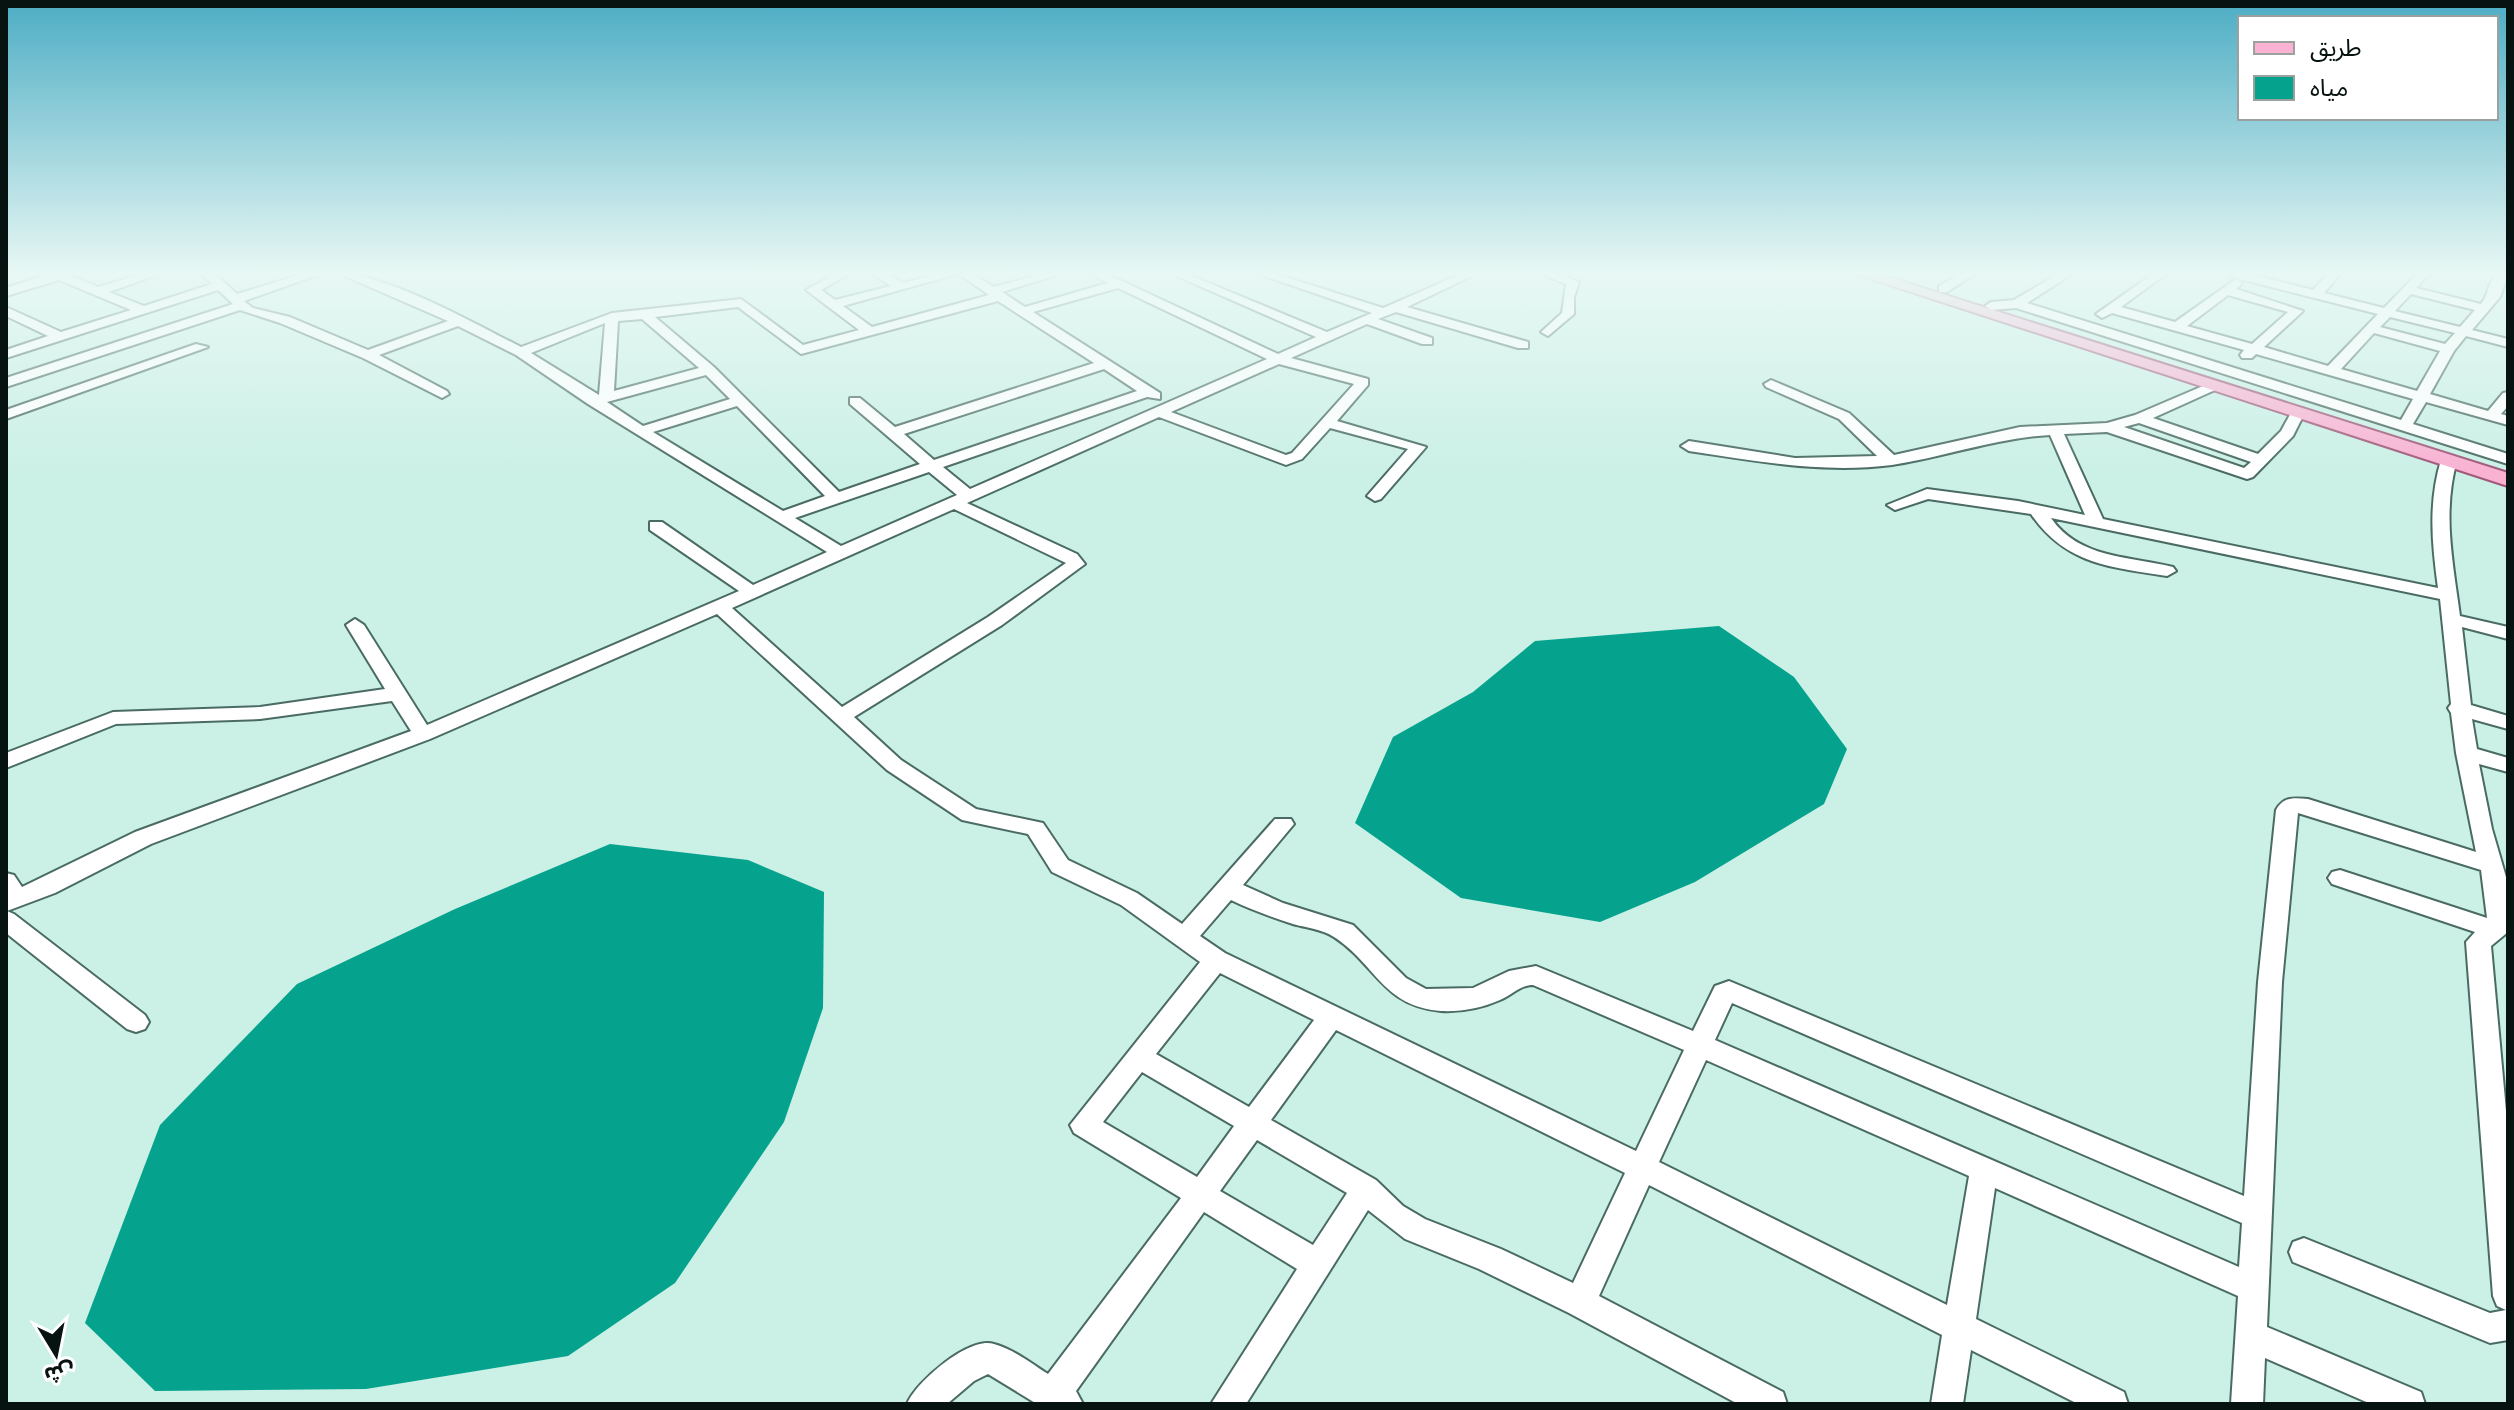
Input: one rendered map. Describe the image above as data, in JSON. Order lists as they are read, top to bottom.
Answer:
{
  "legend": ["طريق", "مياه"],
  "north": "bottom"
}
